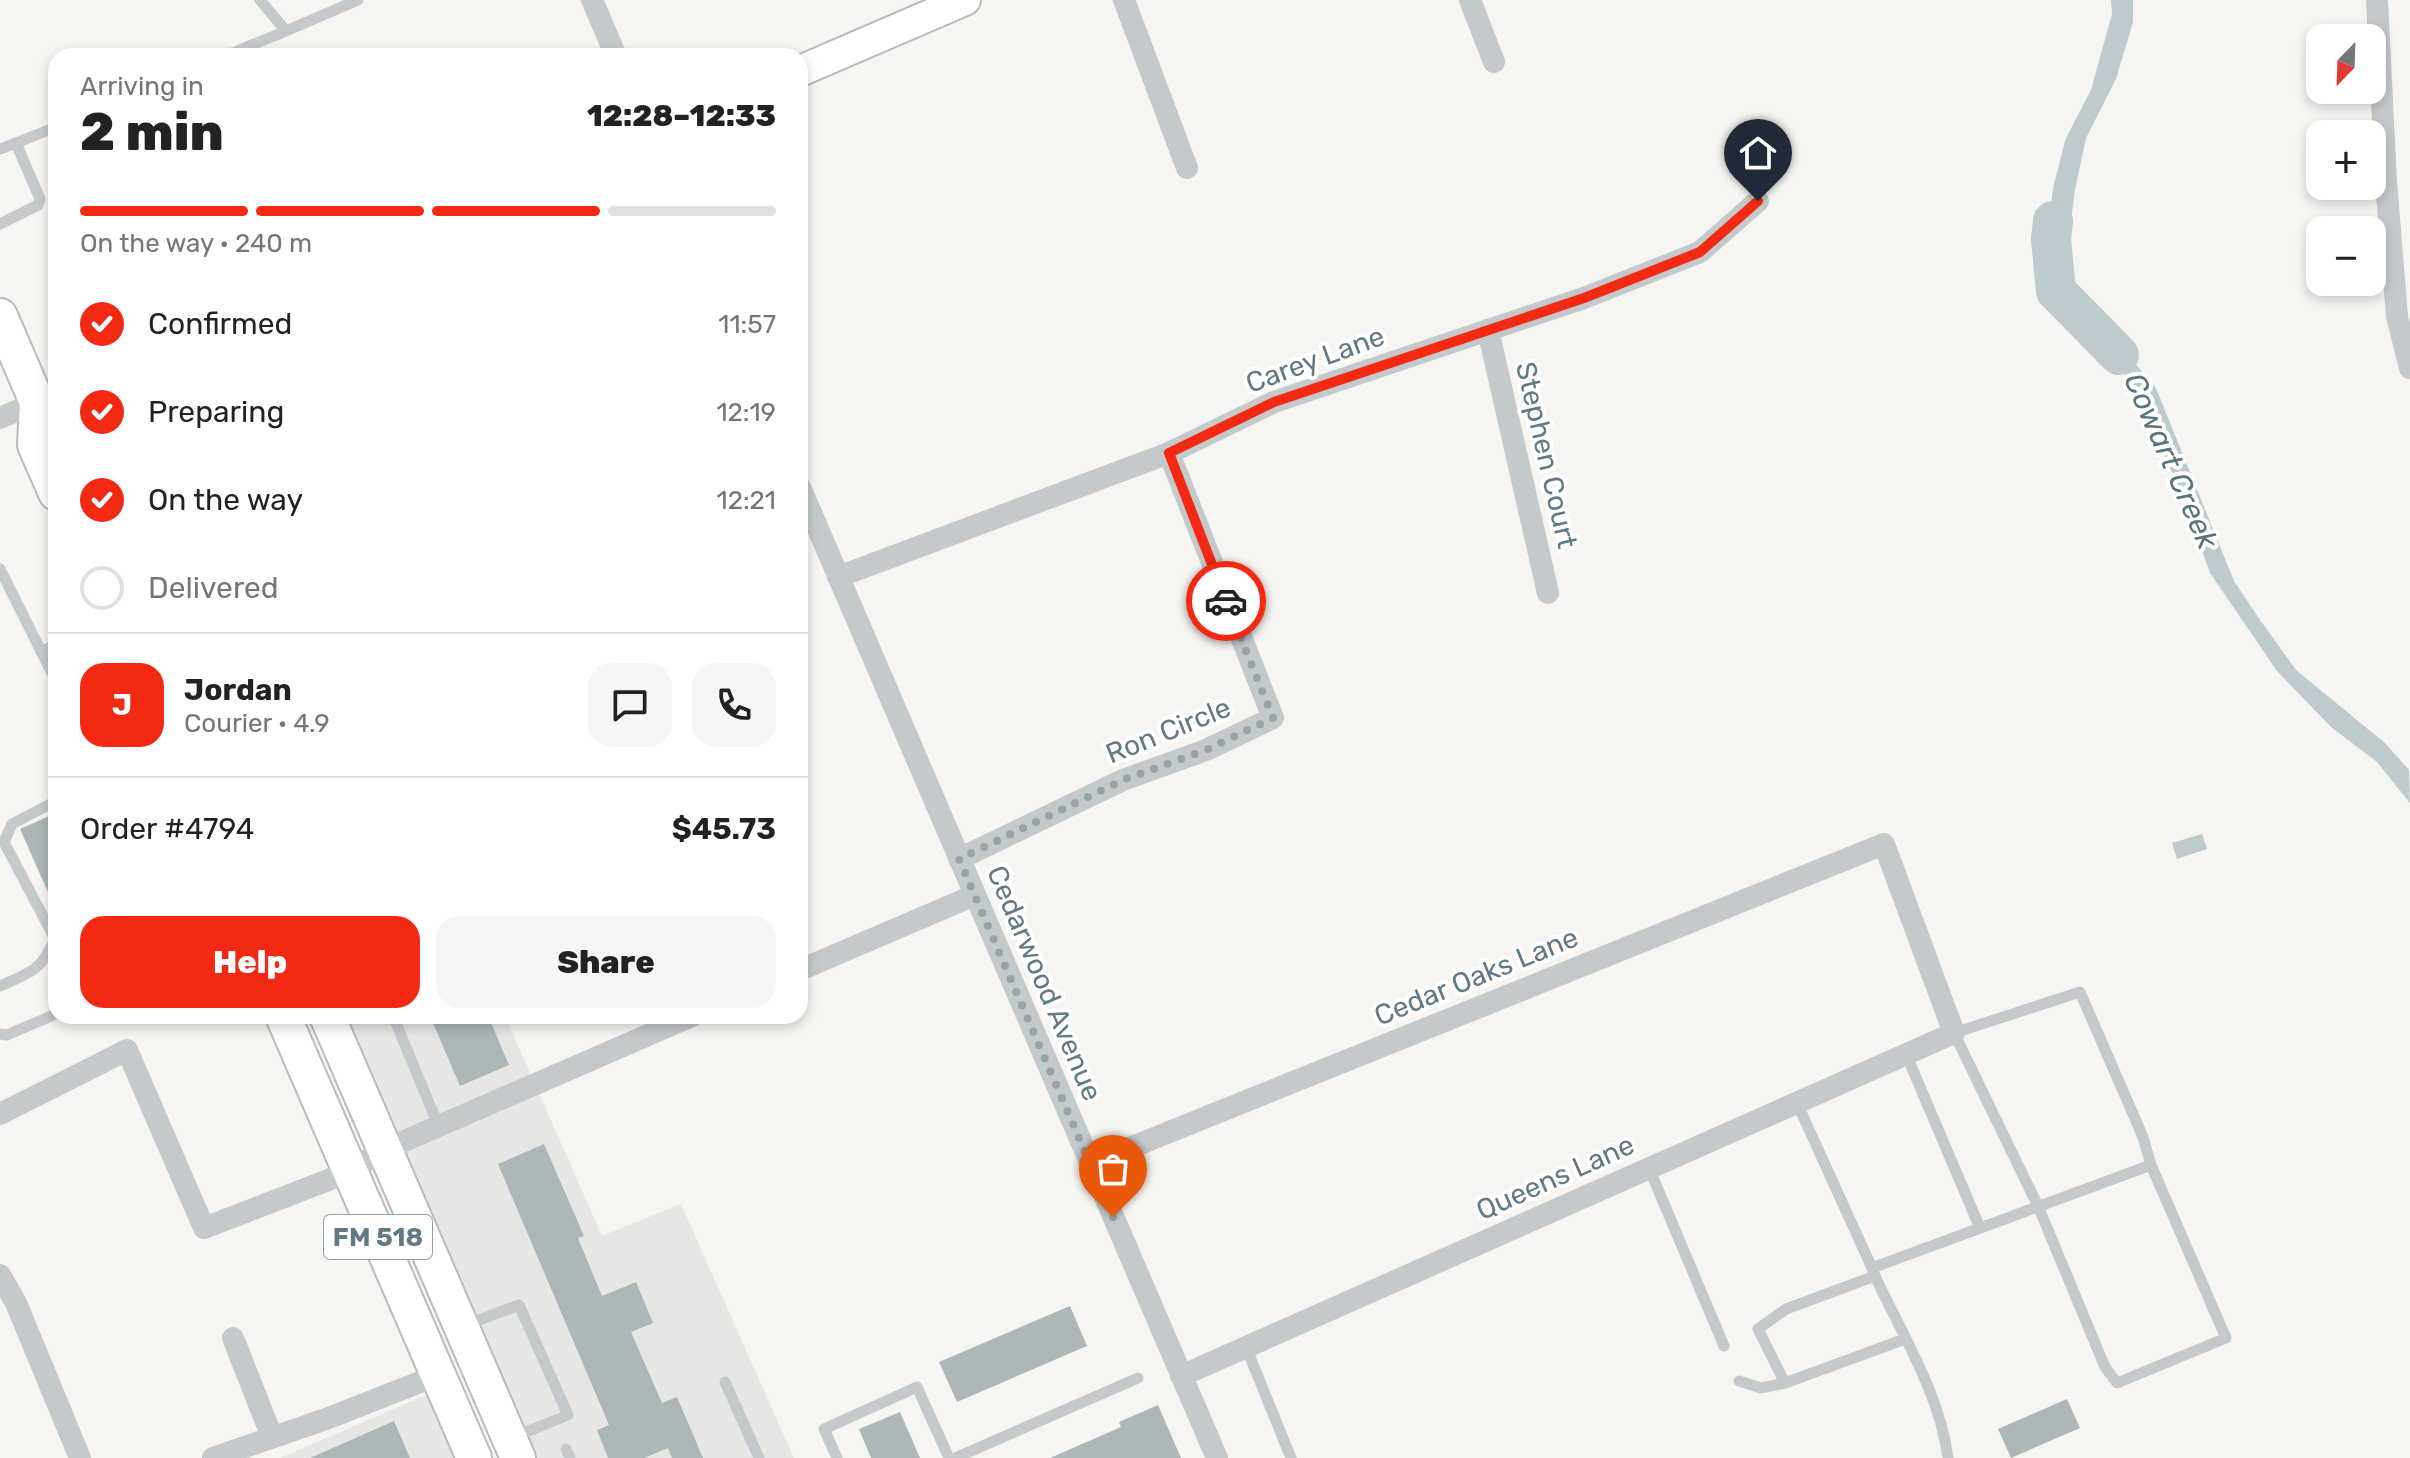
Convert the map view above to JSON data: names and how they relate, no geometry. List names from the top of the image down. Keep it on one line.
{"streets":{"main road":["FM 518"],"street":["Carey Lane","Stephen Court","Ron Circle","Cedar Oaks Lane","Cedarwood Avenue","Queens Lane"]},"crossings":[["Carey Lane","Stephen Court"],["Carey Lane","Ron Circle"],["Carey Lane","Cedarwood Avenue"],["Ron Circle","Cedarwood Avenue"],["Cedar Oaks Lane","Cedarwood Avenue"],["Cedar Oaks Lane","Queens Lane"],["Cedarwood Avenue","Queens Lane"]],"water":["Cowart Creek"],"north":"bottom left","page":{"map_buttons":["+","−"],"heading":["2 min","Arriving in","12:28–12:33"],"panel":["Jordan","Courier · 4.9","Order #4794","$45.73"],"bar":"On the way · 240 m","list":[["Confirmed","11:57"],["Preparing","12:19"],["On the way","12:21"],"Delivered"],"round":"J","buttons":["Help","Share"]}}
